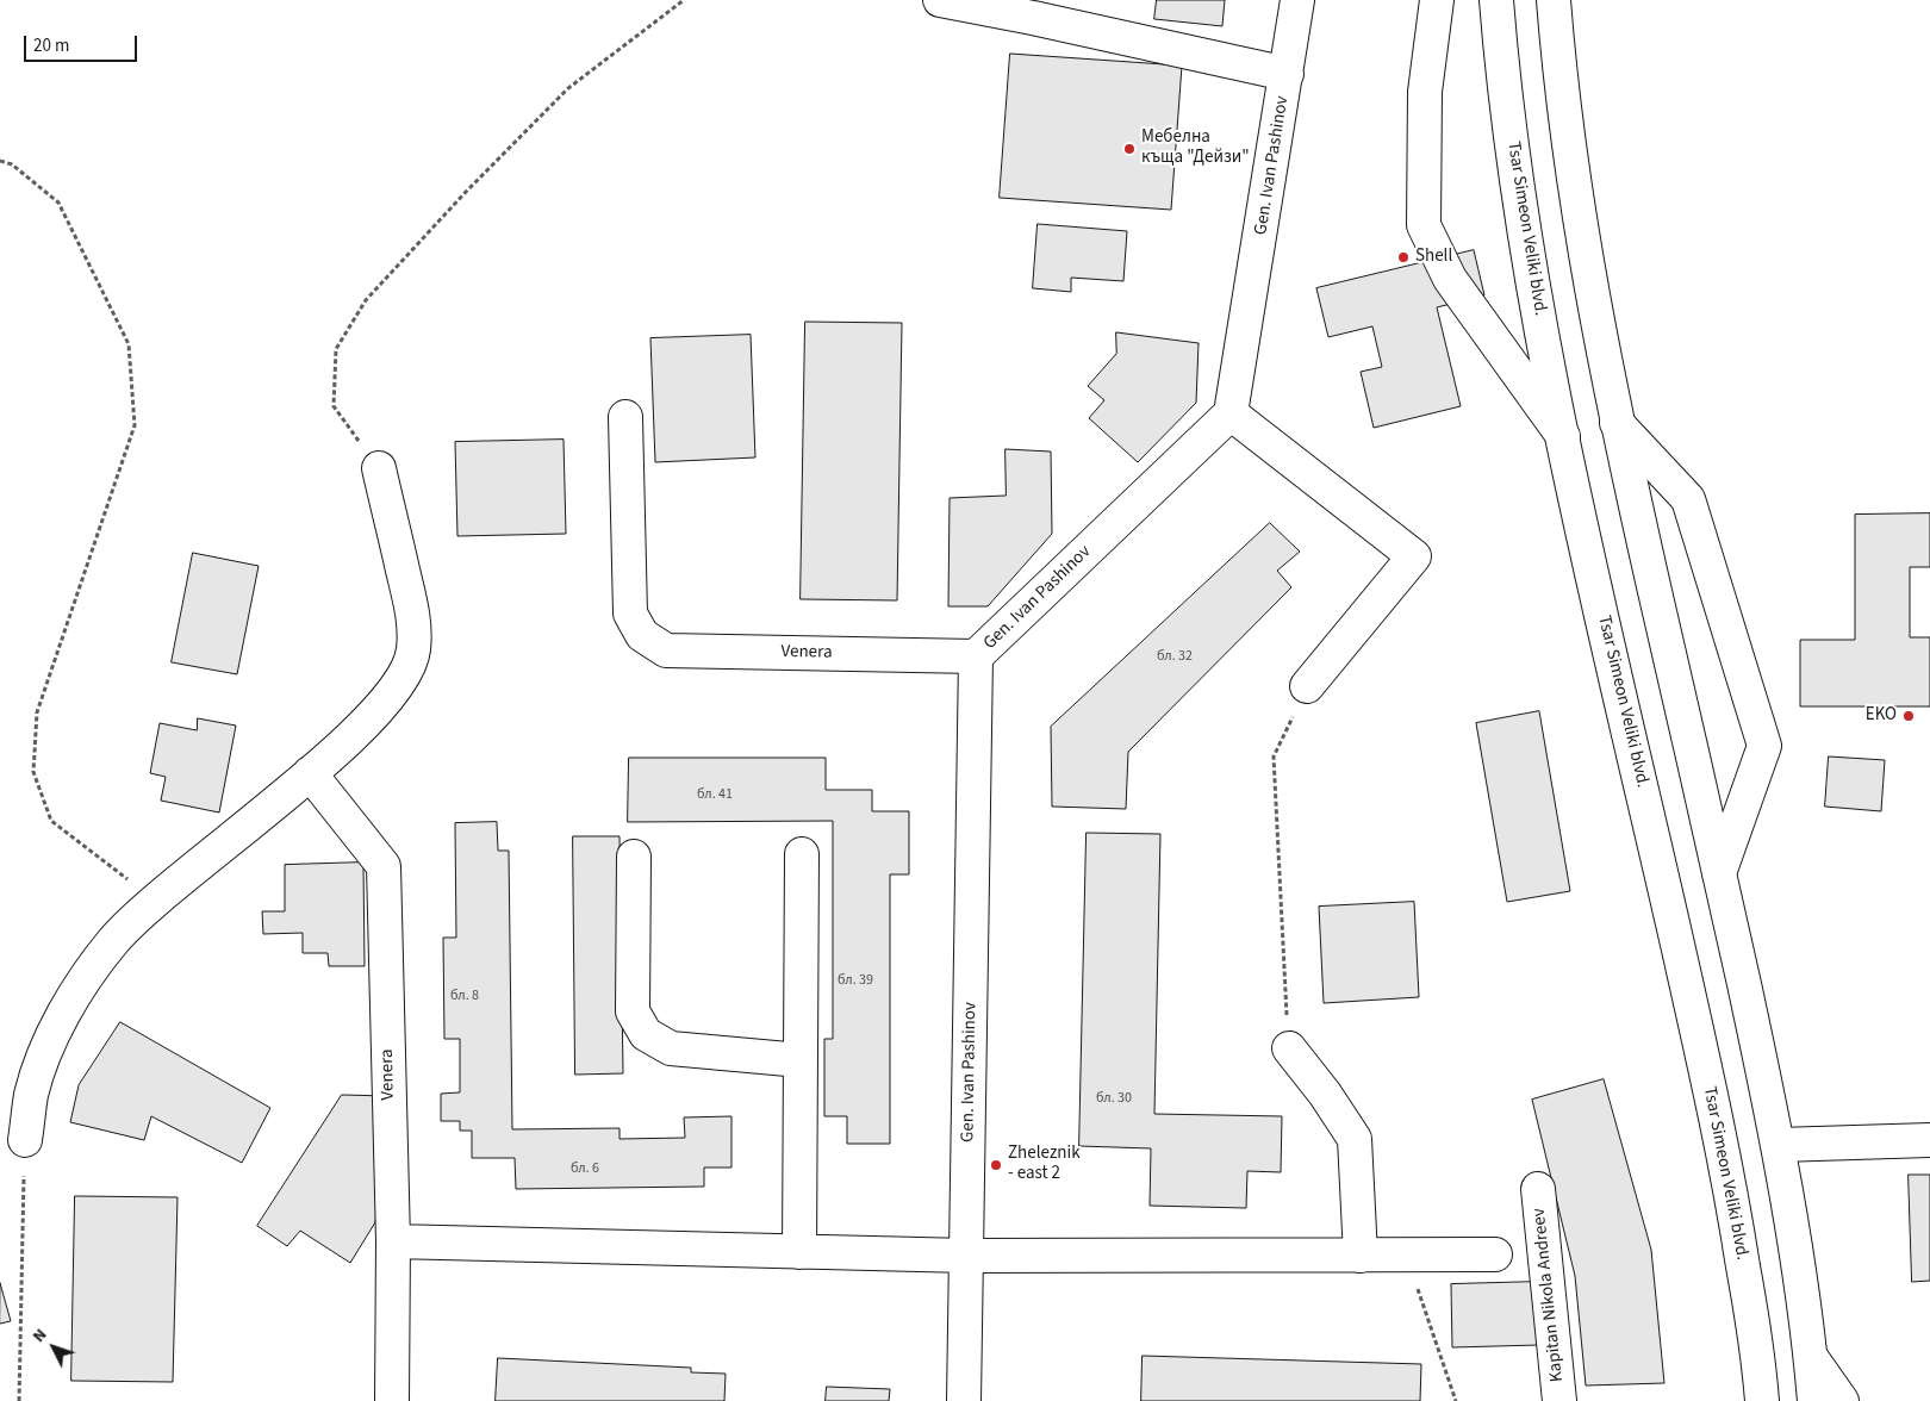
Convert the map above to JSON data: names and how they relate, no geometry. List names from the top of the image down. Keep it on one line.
{"streets":{"street":["Gen. Ivan Pashinov","Tsar Simeon Veliki blvd.","Venera","Kapitan Nikola Andreev"]},"crossings":[["Gen. Ivan Pashinov","Venera"]],"places":["Мебелна къща \"Дейзи\"","Shell","EKO","Zheleznik - east 2"],"house_numbers":["бл. 32","бл. 41","бл. 39","бл. 8","бл. 30","бл. 6"],"scale_bar":"20 m","north":"top left"}
